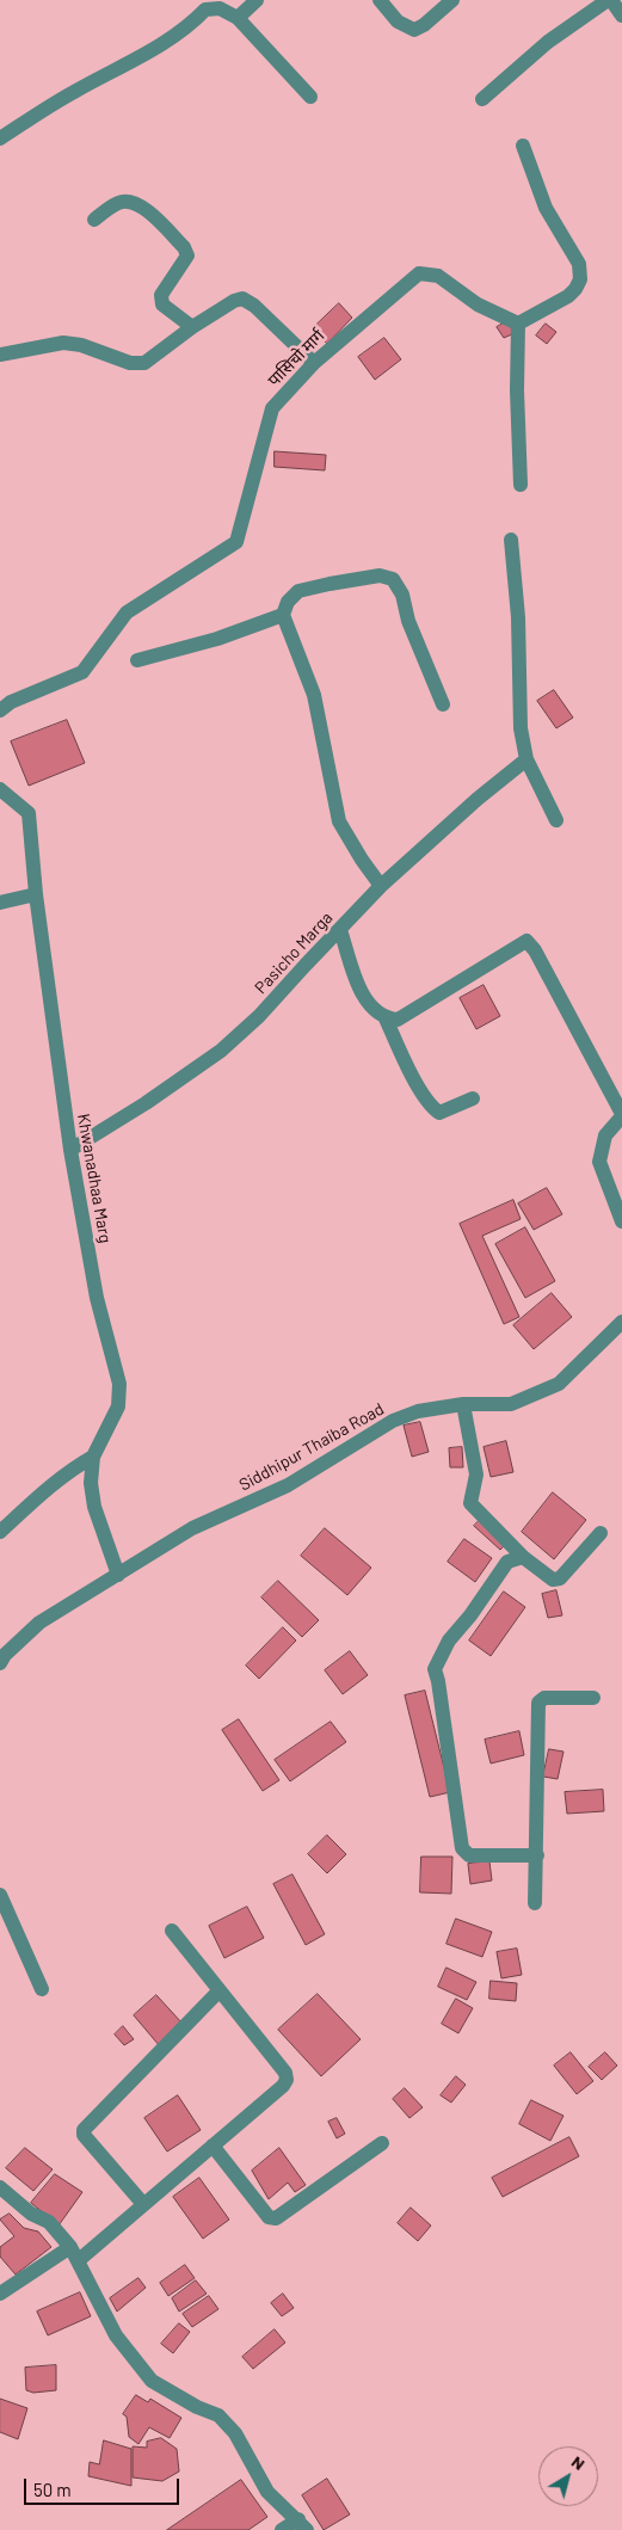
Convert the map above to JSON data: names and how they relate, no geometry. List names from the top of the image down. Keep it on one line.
{"streets":{"street":["पासिचो मार्ग","Pasicho Marga","Khwanadhaa Marg","Siddhipur Thaiba Road"]},"crossings":[["Pasicho Marga","Khwanadhaa Marg"],["Khwanadhaa Marg","Siddhipur Thaiba Road"]],"scale_bar":"50 m","north":"top right"}
